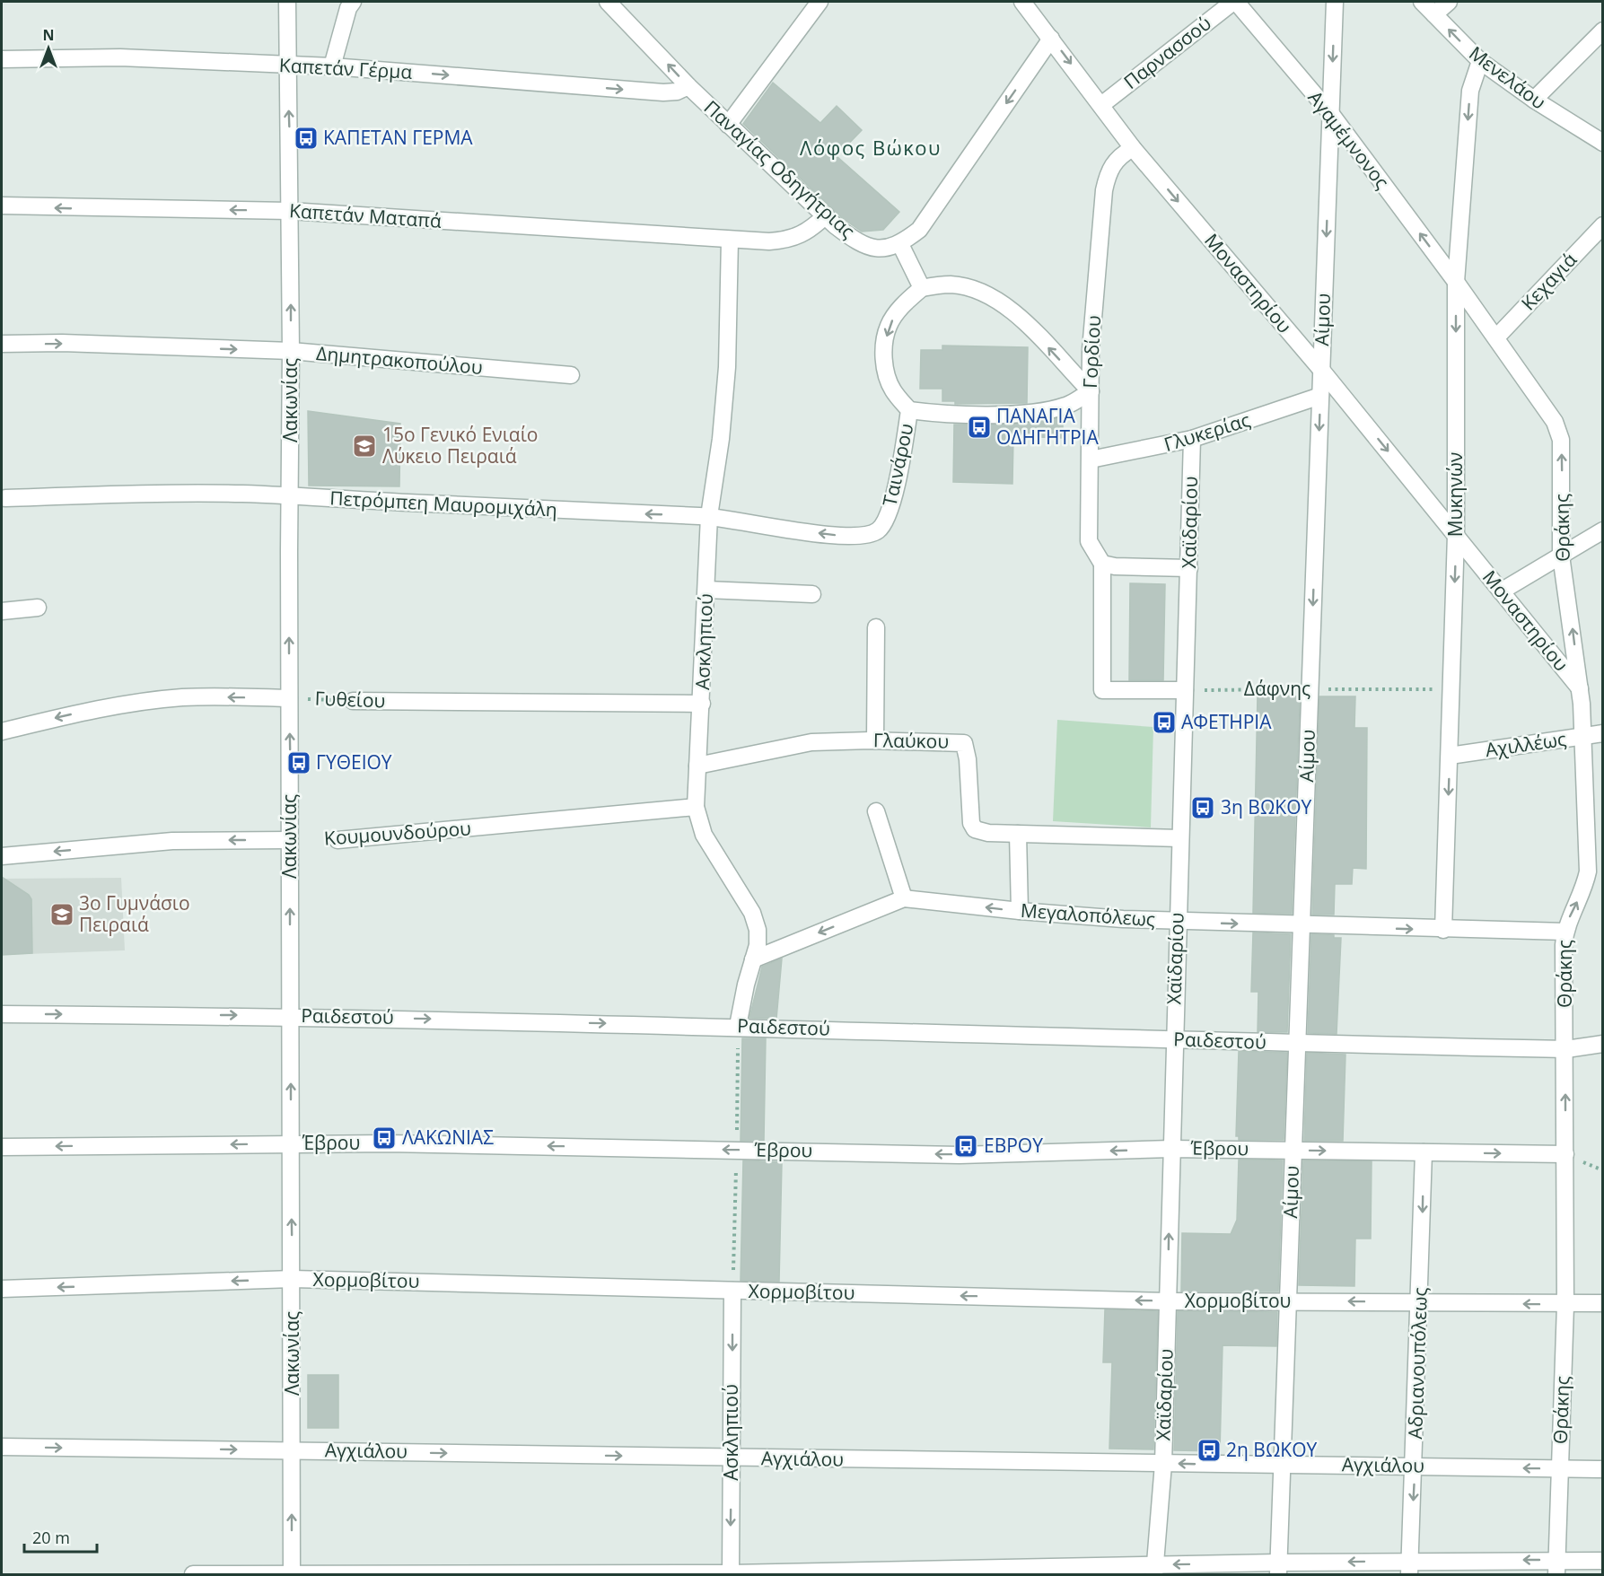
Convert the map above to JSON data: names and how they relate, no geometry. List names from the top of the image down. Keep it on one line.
{"streets":{"street":["Παρνασσού","Καπετάν Γέρμα","Μενελάου","Αγαμέμνονος","Παναγίας Οδηγήτριας","Καπετάν Ματαπά","Κεχαγιά","Μοναστηρίου","Αίμου","Γορδίου","Δημητρακοπούλου","Λακωνίας","Γλυκερίας","Ταινάρου","Μυκηνών","Πετρόμπεη Μαυρομιχάλη","Χαϊδαρίου","Θράκης","Ασκληπιού","Γυθείου","Γλαύκου","Αχιλλέως","Κουμουνδούρου","Μεγαλοπόλεως","Ραιδεστού","Έβρου","Χορμοβίτου","Αδριανουπόλεως","Αγχιάλου"],"path":["Δάφνης"]},"crossings":[["Παρνασσού","Αγαμέμνονος"],["Παρνασσού","Μοναστηρίου"],["Καπετάν Γέρμα","Παναγίας Οδηγήτριας"],["Καπετάν Γέρμα","Λακωνίας"],["Μενελάου","Μυκηνών"],["Αγαμέμνονος","Αίμου"],["Αγαμέμνονος","Μυκηνών"],["Αγαμέμνονος","Θράκης"],["Παναγίας Οδηγήτριας","Καπετάν Ματαπά"],["Καπετάν Ματαπά","Λακωνίας"],["Καπετάν Ματαπά","Ασκληπιού"],["Κεχαγιά","Θράκης"],["Μοναστηρίου","Αίμου"],["Μοναστηρίου","Γορδίου"],["Μοναστηρίου","Μυκηνών"],["Μοναστηρίου","Θράκης"],["Αίμου","Γλυκερίας"],["Αίμου","Δάφνης"],["Αίμου","Μεγαλοπόλεως"],["Αίμου","Ραιδεστού"],["Αίμου","Έβρου"],["Αίμου","Χορμοβίτου"],["Αίμου","Αγχιάλου"],["Γορδίου","Γλυκερίας"],["Δημητρακοπούλου","Λακωνίας"],["Λακωνίας","Πετρόμπεη Μαυρομιχάλη"],["Λακωνίας","Γυθείου"],["Λακωνίας","Ραιδεστού"],["Λακωνίας","Έβρου"],["Λακωνίας","Χορμοβίτου"],["Λακωνίας","Αγχιάλου"],["Γλυκερίας","Χαϊδαρίου"],["Ταινάρου","Πετρόμπεη Μαυρομιχάλη"],["Μυκηνών","Θράκης"],["Μυκηνών","Δάφνης"],["Μυκηνών","Αχιλλέως"],["Μυκηνών","Μεγαλοπόλεως"],["Πετρόμπεη Μαυρομιχάλη","Ασκληπιού"],["Χαϊδαρίου","Δάφνης"],["Χαϊδαρίου","Γλαύκου"],["Χαϊδαρίου","Μεγαλοπόλεως"],["Χαϊδαρίου","Ραιδεστού"],["Χαϊδαρίου","Έβρου"],["Χαϊδαρίου","Χορμοβίτου"],["Χαϊδαρίου","Αγχιάλου"],["Θράκης","Αχιλλέως"],["Θράκης","Μεγαλοπόλεως"],["Θράκης","Ραιδεστού"],["Θράκης","Έβρου"],["Θράκης","Χορμοβίτου"],["Θράκης","Αγχιάλου"],["Ασκληπιού","Γυθείου"],["Ασκληπιού","Γλαύκου"],["Ασκληπιού","Κουμουνδούρου"],["Ασκληπιού","Μεγαλοπόλεως"],["Ασκληπιού","Ραιδεστού"],["Ασκληπιού","Χορμοβίτου"],["Ασκληπιού","Αγχιάλου"],["Έβρου","Αδριανουπόλεως"],["Χορμοβίτου","Αδριανουπόλεως"],["Αδριανουπόλεως","Αγχιάλου"]],"one_way":["Καπετάν Γέρμα","Αγαμέμνονος","Μοναστηρίου","Αίμου","Δημητρακοπούλου","Λακωνίας","Ταινάρου","Μυκηνών","Πετρόμπεη Μαυρομιχάλη","Θράκης","Γυθείου","Ραιδεστού","Χορμοβίτου","Αδριανουπόλεως"],"districts":["Λόφος Βώκου"],"places":{"bus stop":["ΚΑΠΕΤΑΝ ΓΕΡΜΑ","ΠΑΝΑΓΙΑ ΟΔΗΓΗΤΡΙΑ","ΑΦΕΤΗΡΙΑ","ΓΥΘΕΙΟΥ","3η ΒΩΚΟΥ","ΛΑΚΩΝΙΑΣ","ΕΒΡΟΥ","2η ΒΩΚΟΥ"],"school or university":["15ο Γενικό Ενιαίο Λύκειο Πειραιά","3ο Γυμνάσιο Πειραιά"]},"scale_bar":"20 m","north":"top"}
